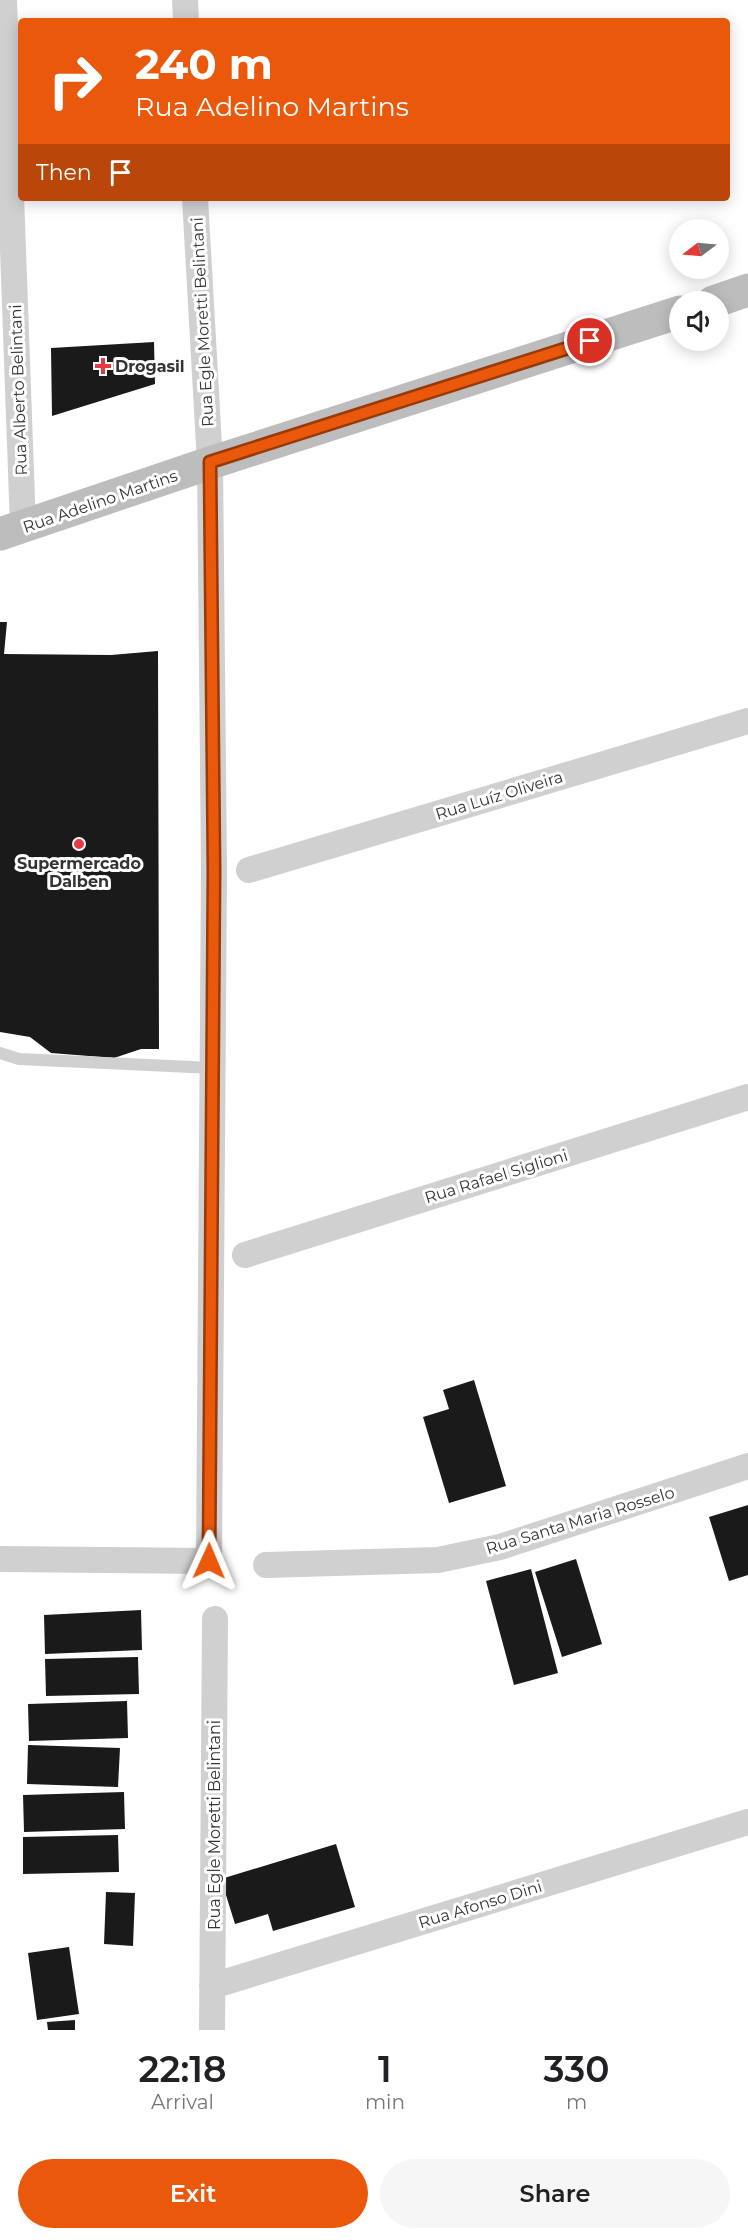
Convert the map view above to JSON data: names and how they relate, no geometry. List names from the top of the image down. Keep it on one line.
{"streets":{"main road":["Rua Adelino Martins"],"street":["Rua Egle Moretti Belintani","Rua Alberto Belintani","Rua Luíz Oliveira","Rua Rafael Siglioni","Rua Santa Maria Rosselo","Rua Afonso Dini"]},"crossings":[["Rua Egle Moretti Belintani","Rua Adelino Martins"],["Rua Egle Moretti Belintani","Rua Afonso Dini"],["Rua Alberto Belintani","Rua Adelino Martins"]],"places":{"health":["Drogasil"],"other":["Supermercado Dalben"]},"north":"left","page":{"turn":["240 m","Rua Adelino Martins"],"then":"Then","eta":["22:18","Arrival","1","min","330","m"],"buttons":["Exit","Share"]}}
